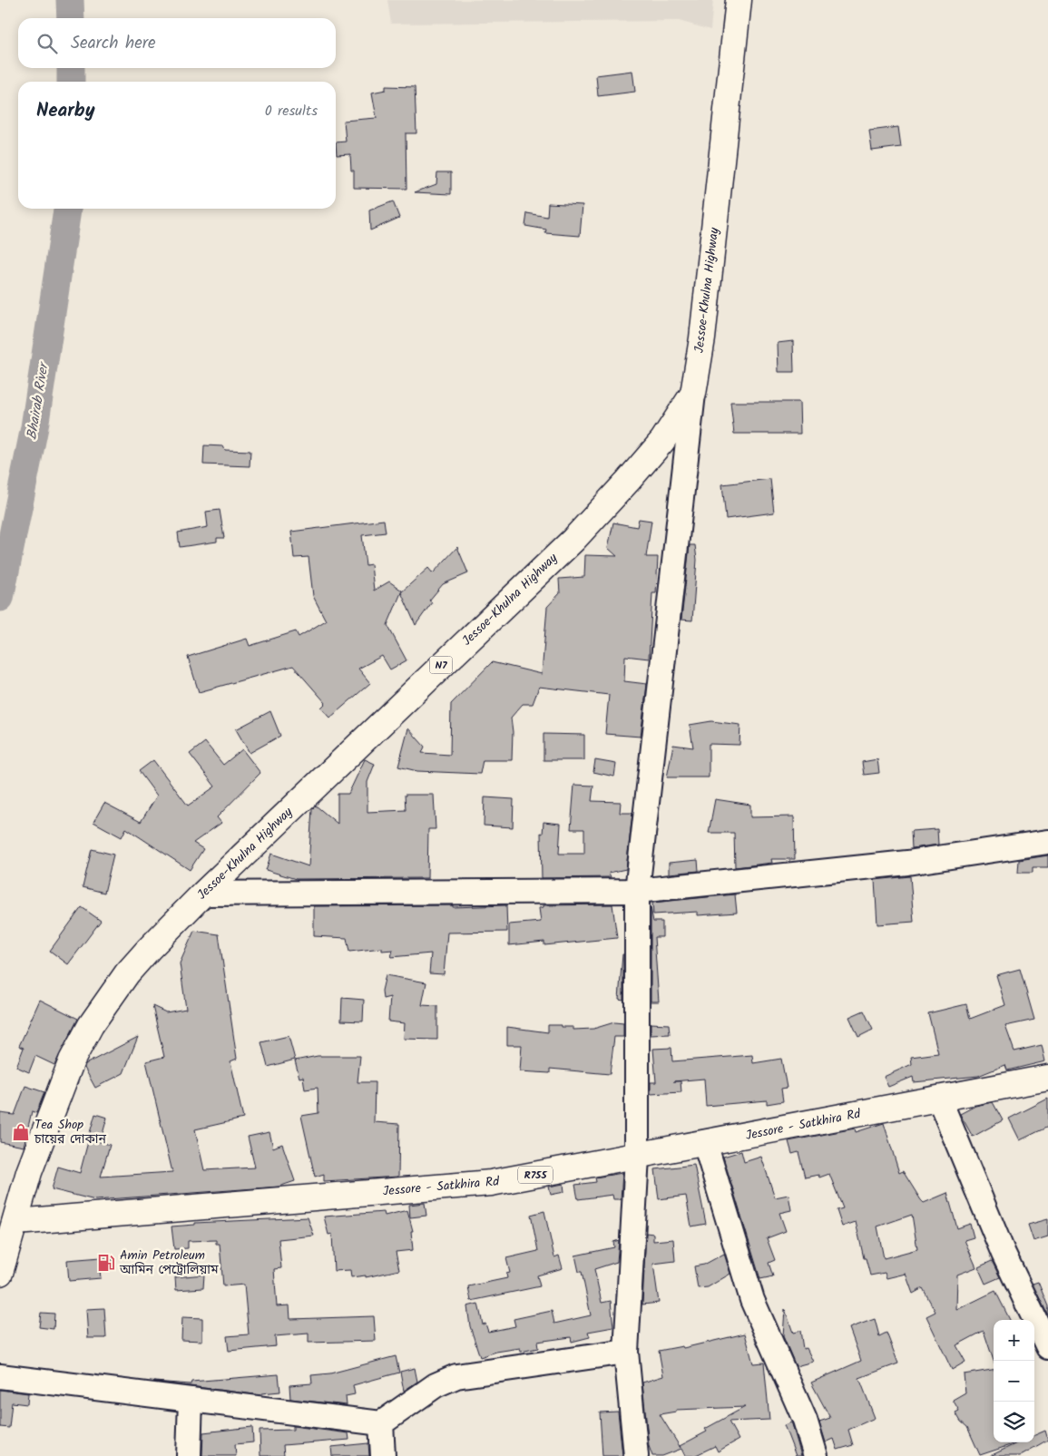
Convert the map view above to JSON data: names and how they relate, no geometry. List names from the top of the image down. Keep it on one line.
{"streets":{"main road":["Jessoe-Khulna Highway","N7","Jessore - Satkhira Rd","R755"]},"crossings":[["Jessoe-Khulna Highway","Jessore - Satkhira Rd"]],"water":["Bhairab River"],"places":{"shop":["Tea Shop চায়ের দোকান"],"fuel station":["Amin Petroleum আমিন পেট্রোলিয়াম"]},"page":{"search":"Search here","heading":["Nearby","0 results"],"map_buttons":["+","−"]}}
